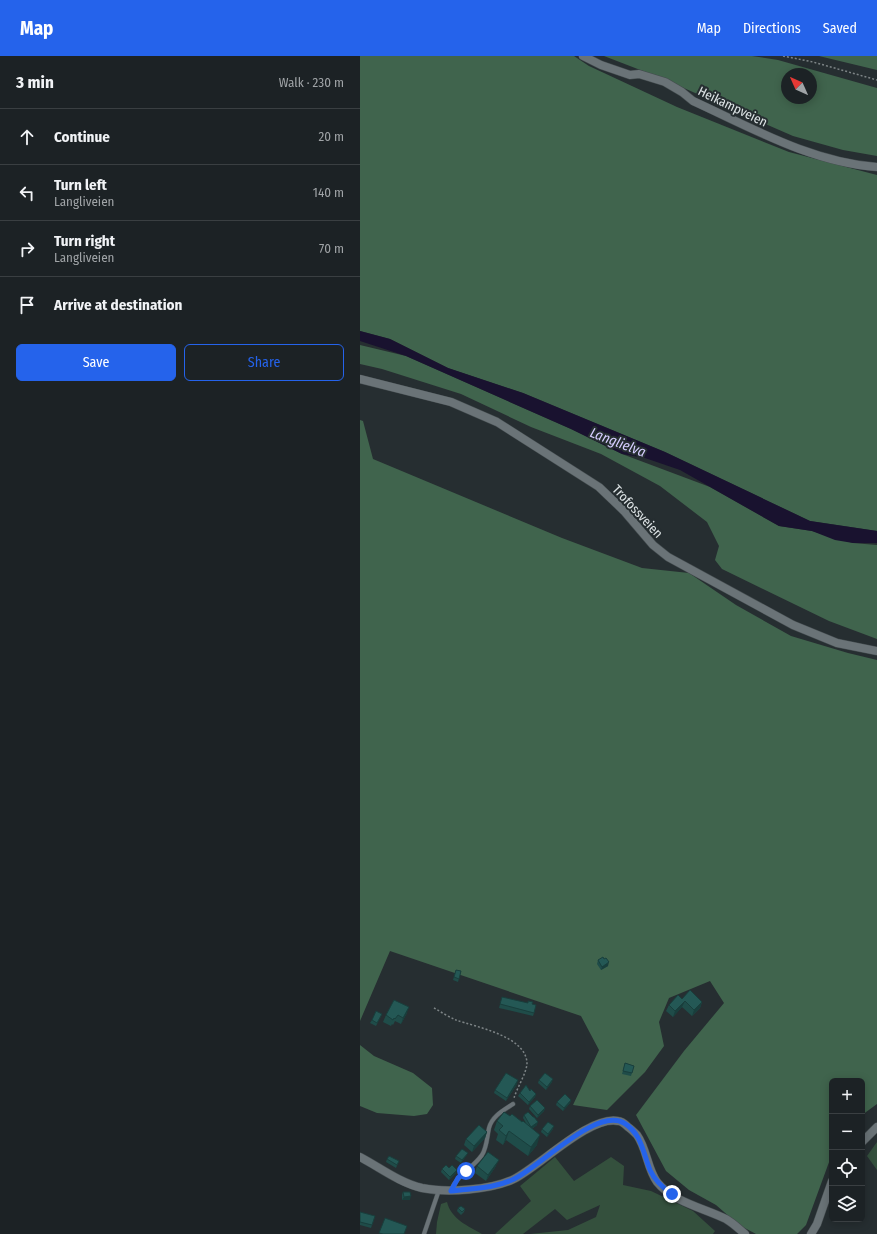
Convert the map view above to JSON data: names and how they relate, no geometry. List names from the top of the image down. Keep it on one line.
{"streets":{"street":["Heikampveien","Trofossveien"]},"water":["Langlielva"],"north":"top left","page":{"header":"Map","nav":["Map","Directions","Saved"],"heading":["3 min","Walk · 230 m"],"list":[["Continue","20 m"],["Turn left","Langliveien","140 m"],["Turn right","Langliveien","70 m"],"Arrive at destination"],"buttons":["Save","Share"],"map_buttons":["+","−"]}}
